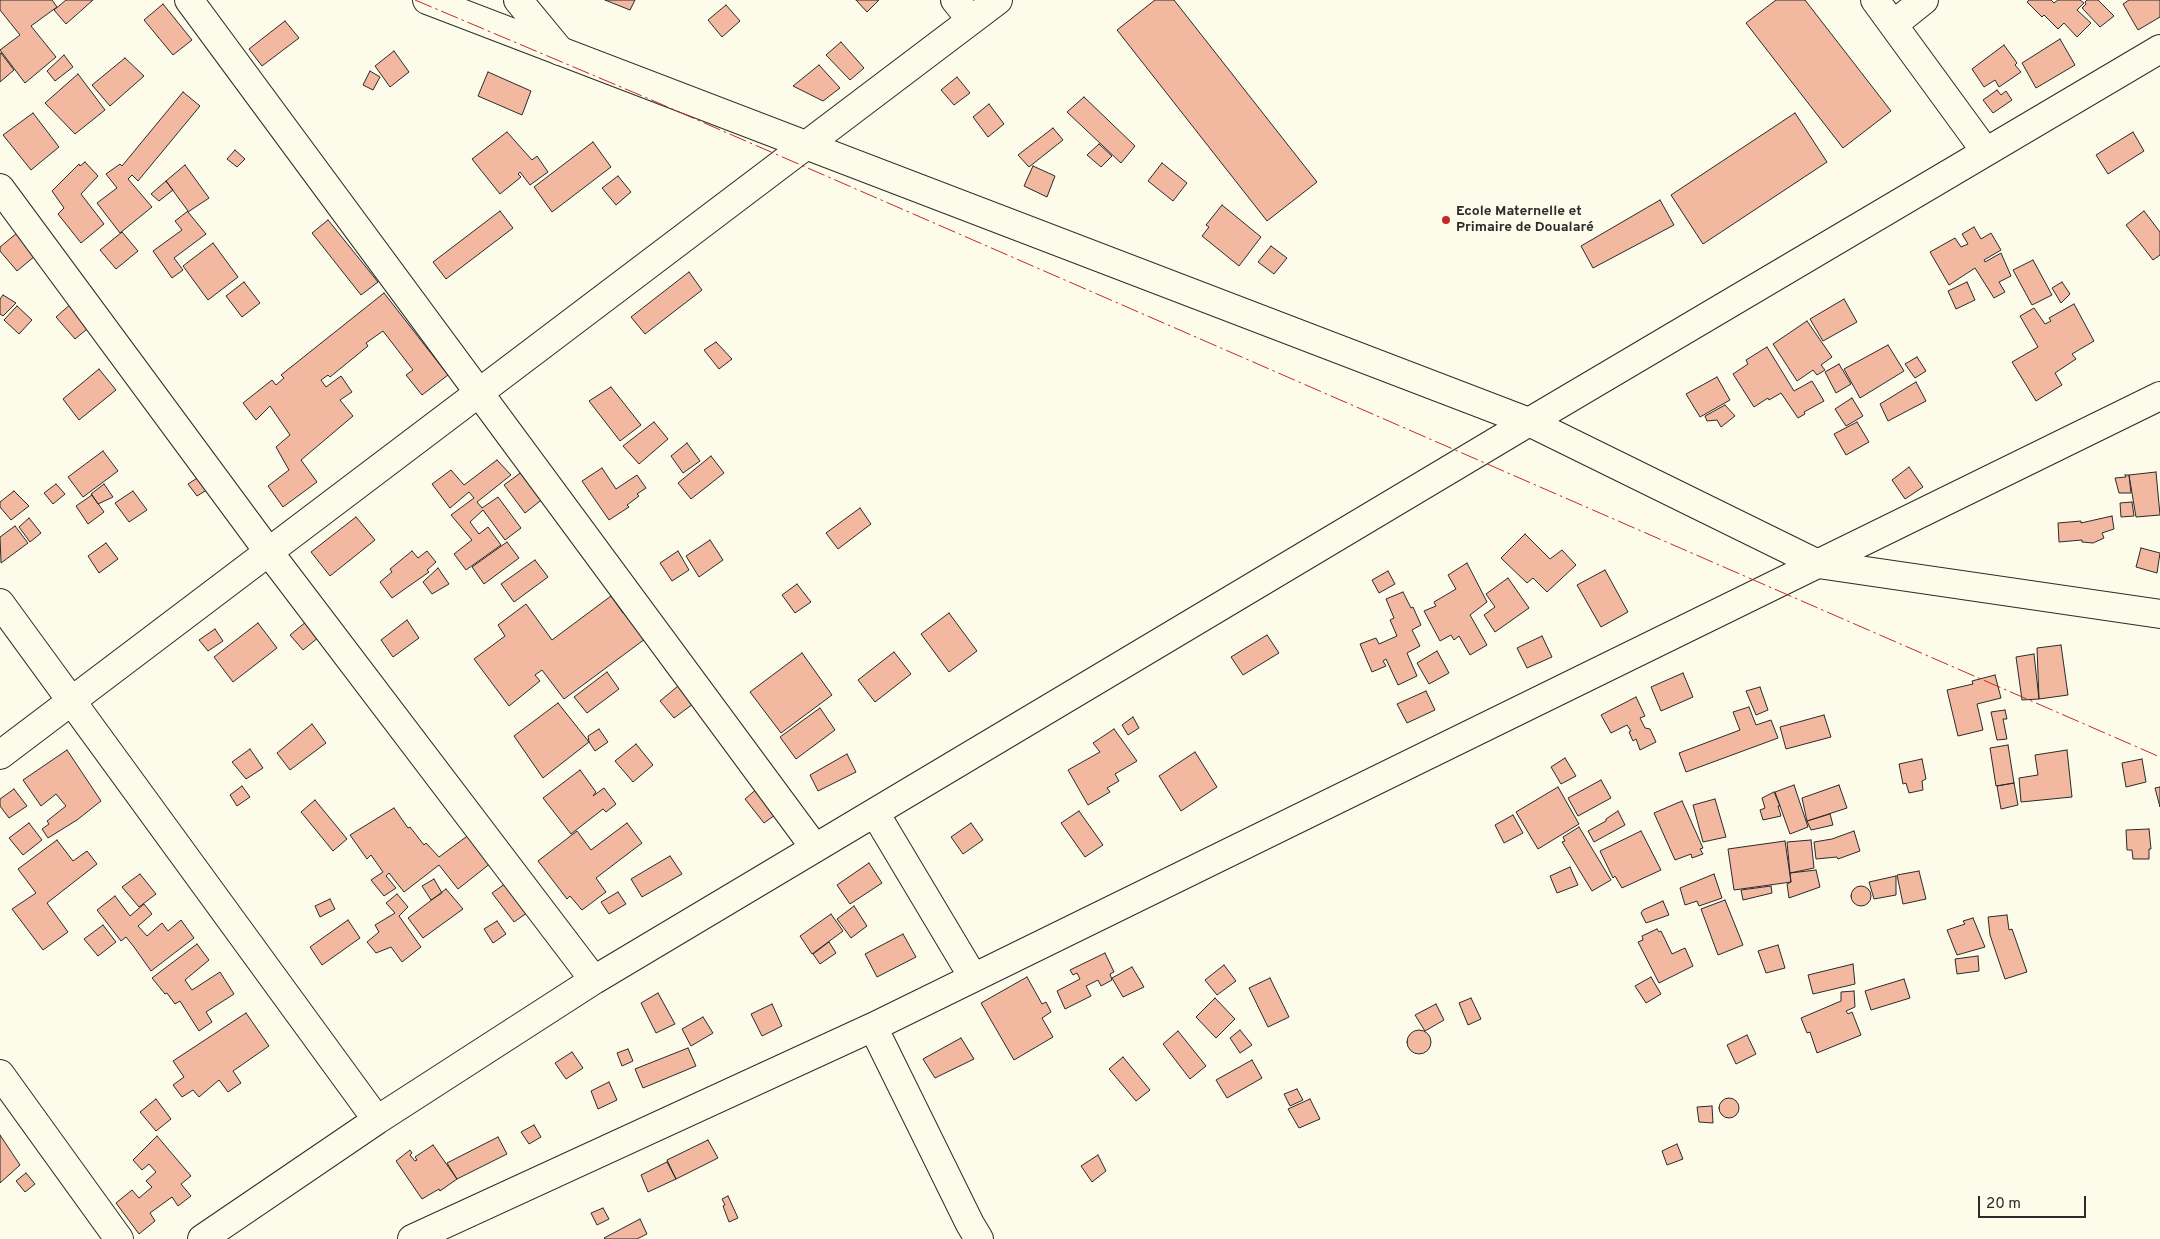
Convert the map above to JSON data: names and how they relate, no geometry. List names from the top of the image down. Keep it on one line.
{"places":["Ecole Maternelle et Primaire de Doualaré"],"scale_bar":"20 m"}
